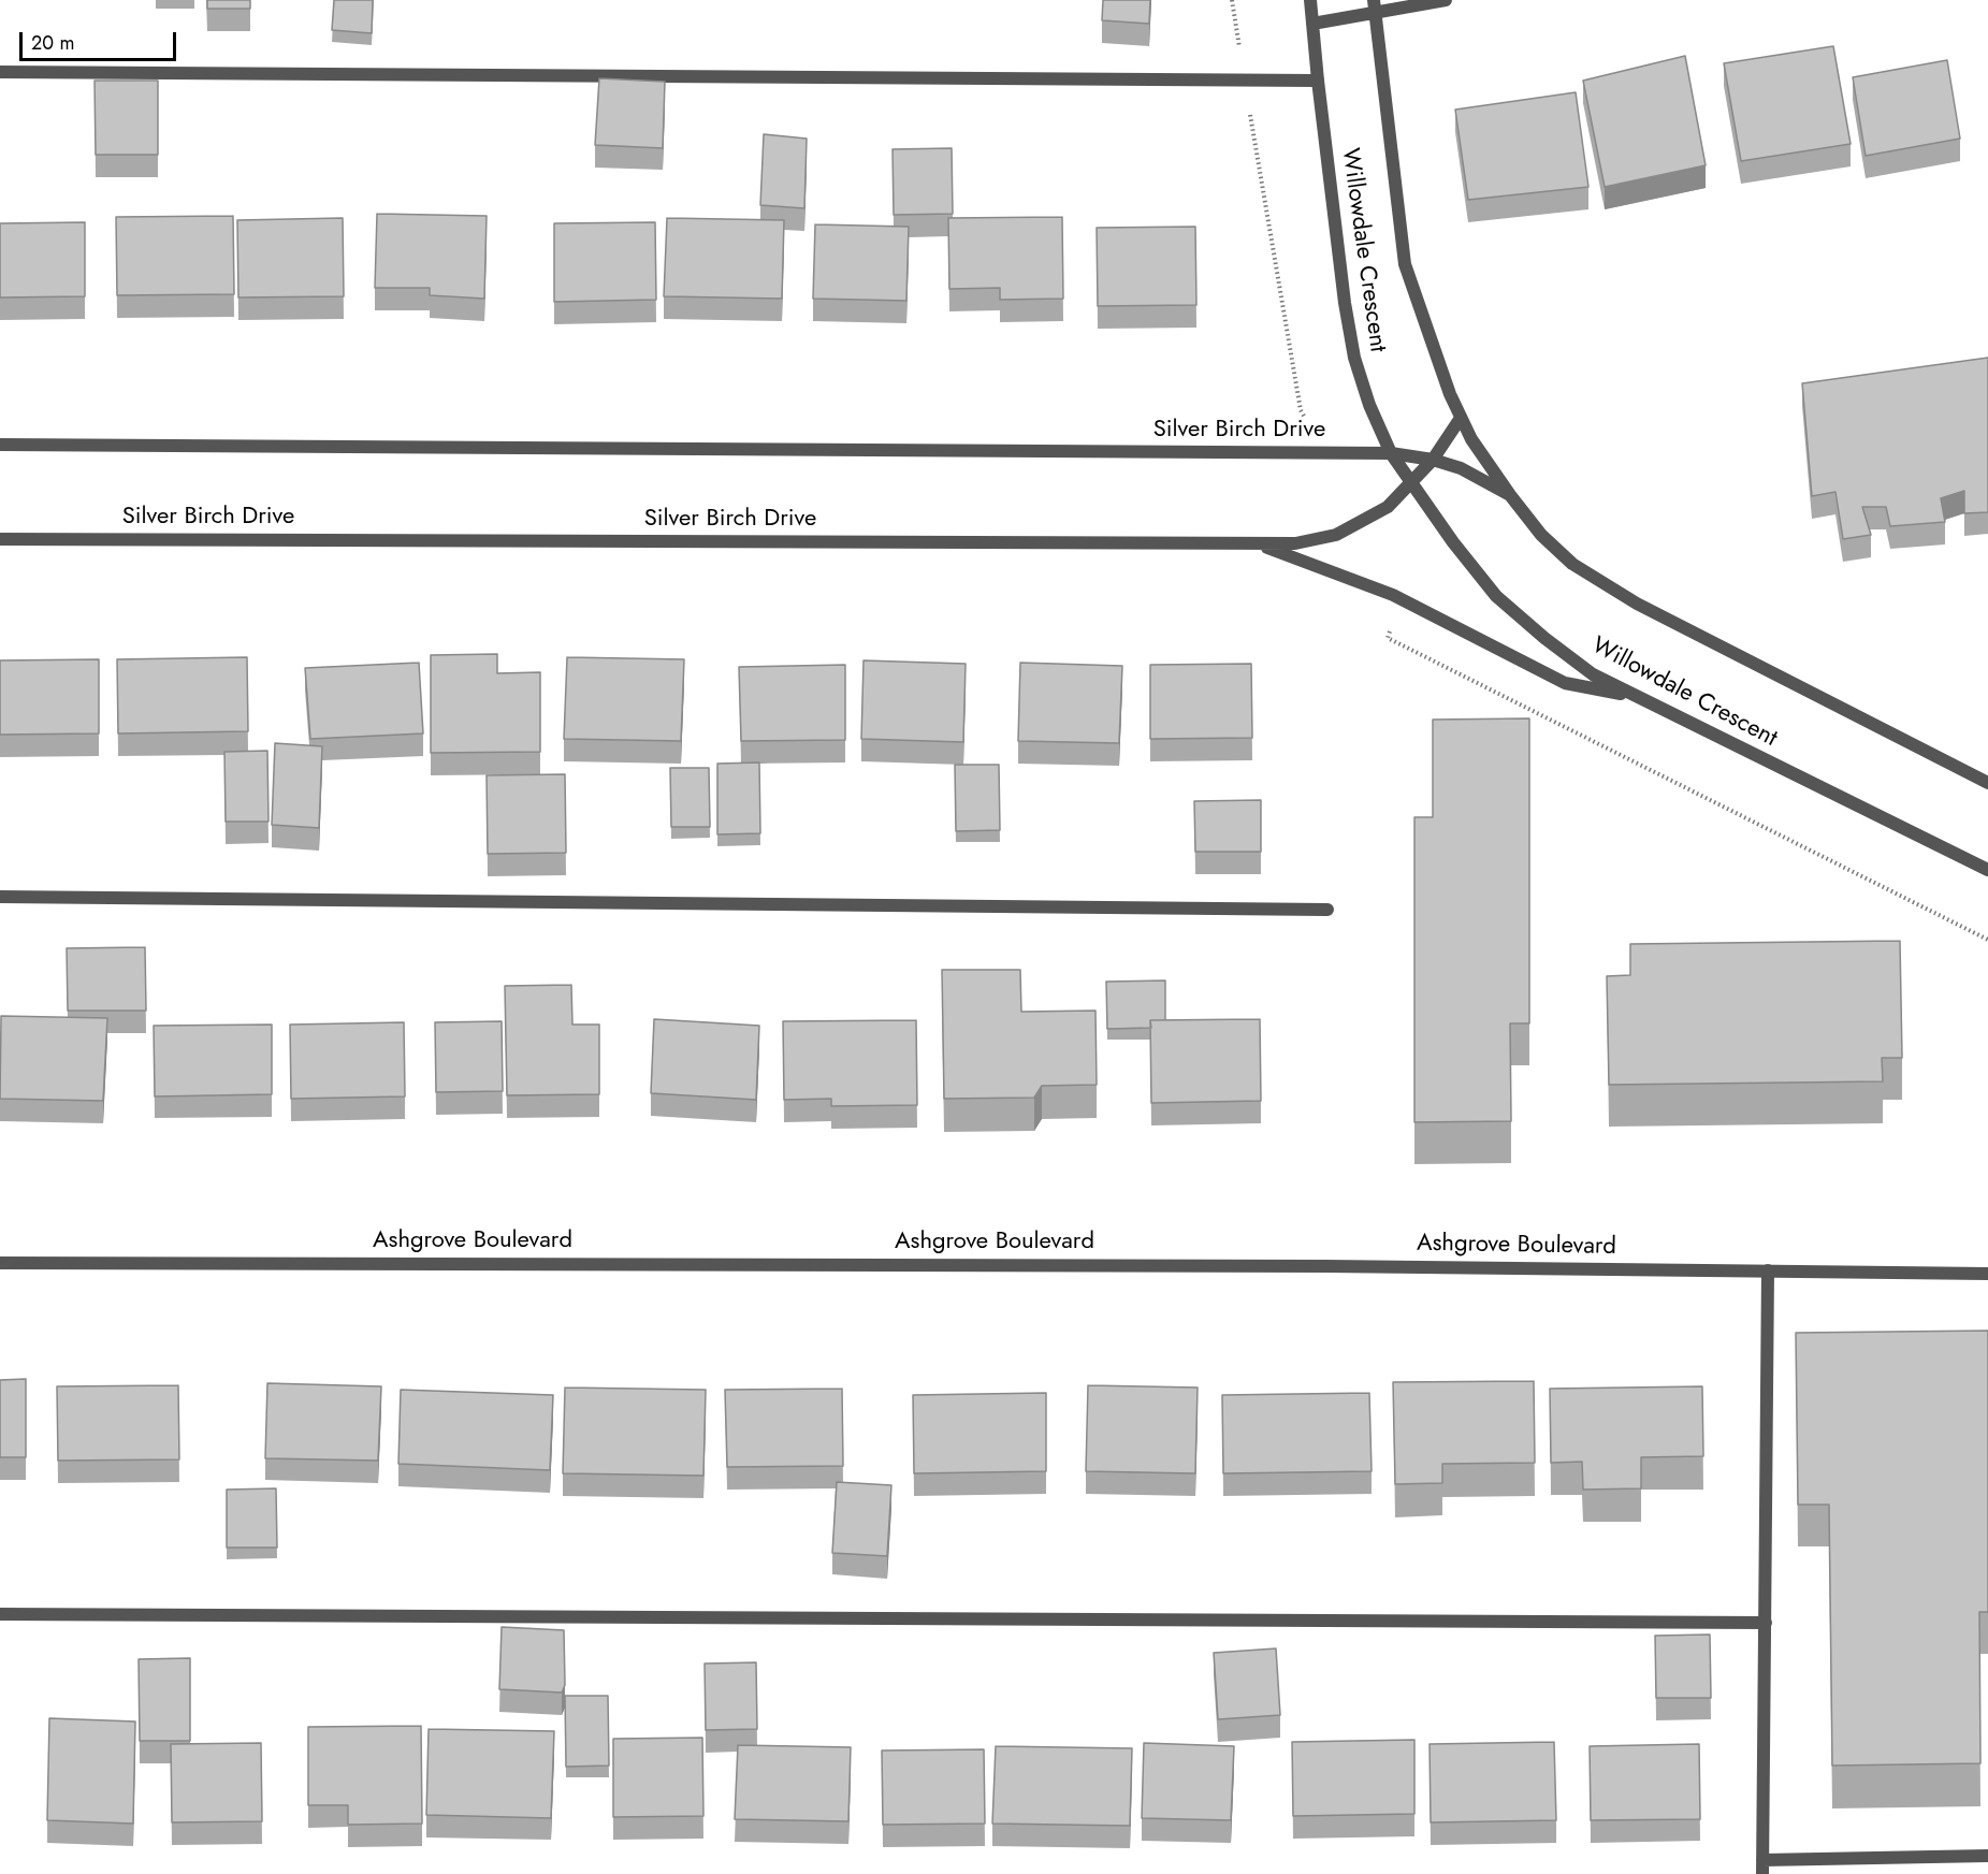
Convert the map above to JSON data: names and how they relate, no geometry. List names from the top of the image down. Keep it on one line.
{"streets":{"street":["Willowdale Crescent","Silver Birch Drive","Ashgrove Boulevard"]},"crossings":[["Willowdale Crescent","Silver Birch Drive"]],"scale_bar":"20 m"}
